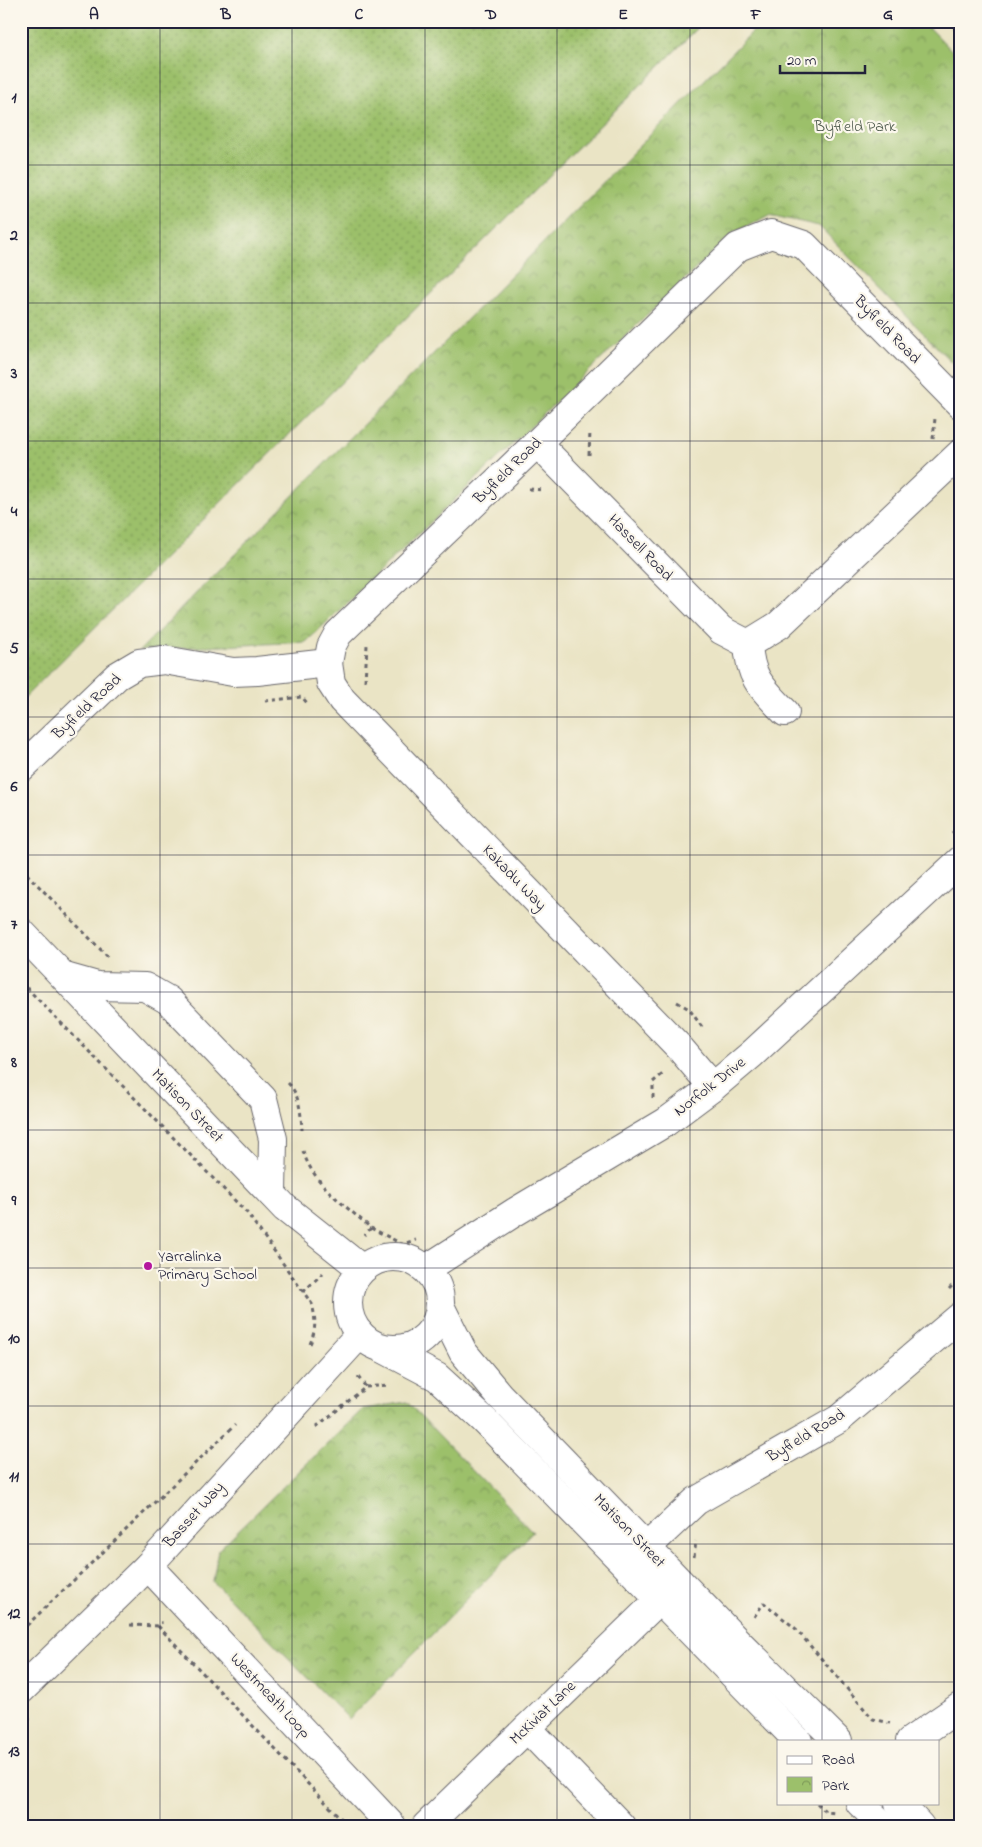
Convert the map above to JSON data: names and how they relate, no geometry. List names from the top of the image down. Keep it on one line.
{"streets":{"street":["Byfield Road","Hassell Road","Kakadu Way","Norfolk Drive","Matison Street","Basset Way","Westmeath Loop","McKiviat Lane"]},"crossings":[["Byfield Road","Hassell Road"],["Byfield Road","Kakadu Way"],["Byfield Road","Matison Street"],["Kakadu Way","Norfolk Drive"],["Norfolk Drive","Matison Street"],["Norfolk Drive","Basset Way"],["Matison Street","Basset Way"],["Matison Street","McKiviat Lane"],["Basset Way","Westmeath Loop"]],"parks":["Byfield Park"],"places":["Yarralinka Primary School"],"legend":["Road","Park"],"scale_bar":"20 m","grid":{"columns":["A","B","C","D","E","F","G"],"rows":["1","2","3","4","5","6","7","8","9","10","11","12","13"]}}
